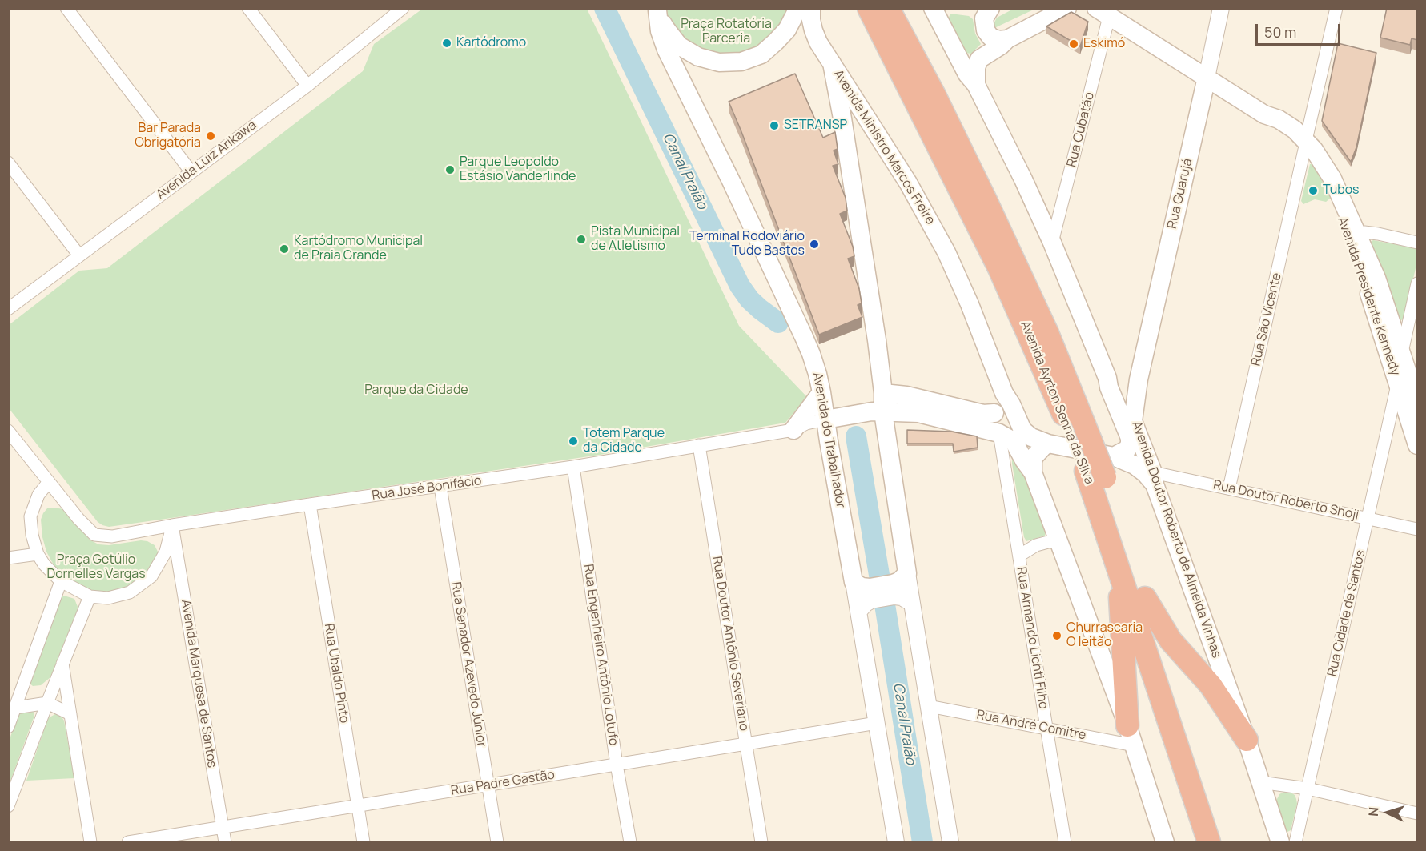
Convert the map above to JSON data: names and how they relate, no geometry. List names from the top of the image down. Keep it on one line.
{"streets":{"highway":["Avenida Ayrton Senna da Silva"],"main road":["Avenida Ministro Marcos Freire","Rua Guarujá","Avenida Presidente Kennedy","Avenida do Trabalhador","Avenida Doutor Roberto de Almeida Vinhas"],"street":["Rua Cubatão","Avenida Luiz Arikawa","Rua São Vicente","Rua José Bonifácio","Rua Doutor Roberto Shoji","Rua Cidade de Santos","Rua Armando Lichti Filho","Rua Doutor Antônio Severiano","Rua Engenheiro Antônio Lotufo","Rua Senador Azevedo Júnior","Rua Ubaldo Pinto","Avenida Marquesa de Santos","Rua André Comitre","Rua Padre Gastão"]},"crossings":[["Rua Cubatão","Avenida Presidente Kennedy"],["Avenida Ministro Marcos Freire","Avenida Ayrton Senna da Silva"],["Avenida Ministro Marcos Freire","Rua Doutor Roberto Shoji"],["Avenida Ministro Marcos Freire","Avenida Doutor Roberto de Almeida Vinhas"],["Rua Guarujá","Avenida Presidente Kennedy"],["Rua Guarujá","Avenida Doutor Roberto de Almeida Vinhas"],["Avenida Presidente Kennedy","Rua São Vicente"],["Avenida Presidente Kennedy","Rua Cidade de Santos"],["Rua São Vicente","Rua Doutor Roberto Shoji"],["Avenida do Trabalhador","Rua José Bonifácio"],["Avenida do Trabalhador","Rua Padre Gastão"],["Rua José Bonifácio","Rua Doutor Antônio Severiano"],["Rua José Bonifácio","Rua Engenheiro Antônio Lotufo"],["Rua José Bonifácio","Rua Senador Azevedo Júnior"],["Rua José Bonifácio","Rua Ubaldo Pinto"],["Rua José Bonifácio","Avenida Marquesa de Santos"],["Rua Doutor Roberto Shoji","Avenida Doutor Roberto de Almeida Vinhas"],["Rua Doutor Roberto Shoji","Rua Cidade de Santos"],["Rua Armando Lichti Filho","Rua André Comitre"],["Rua Doutor Antônio Severiano","Rua Padre Gastão"],["Rua Engenheiro Antônio Lotufo","Rua Padre Gastão"],["Rua Senador Azevedo Júnior","Rua Padre Gastão"],["Rua Ubaldo Pinto","Rua Padre Gastão"],["Avenida Marquesa de Santos","Rua Padre Gastão"]],"water":["Canal Praião"],"parks":["Praça Rotatória Parceria","Parque da Cidade","Praça Getúlio Dornelles Vargas"],"places":["Kartódromo","Eskimó","SETRANSP","Bar Parada Obrigatória","Parque Leopoldo Estásio Vanderlinde","Tubos","Pista Municipal de Atletismo","Terminal Rodoviário Tude Bastos","Kartódromo Municipal de Praia Grande","Totem Parque da Cidade","Churrascaria O leitão"],"scale_bar":"50 m","north":"left"}
